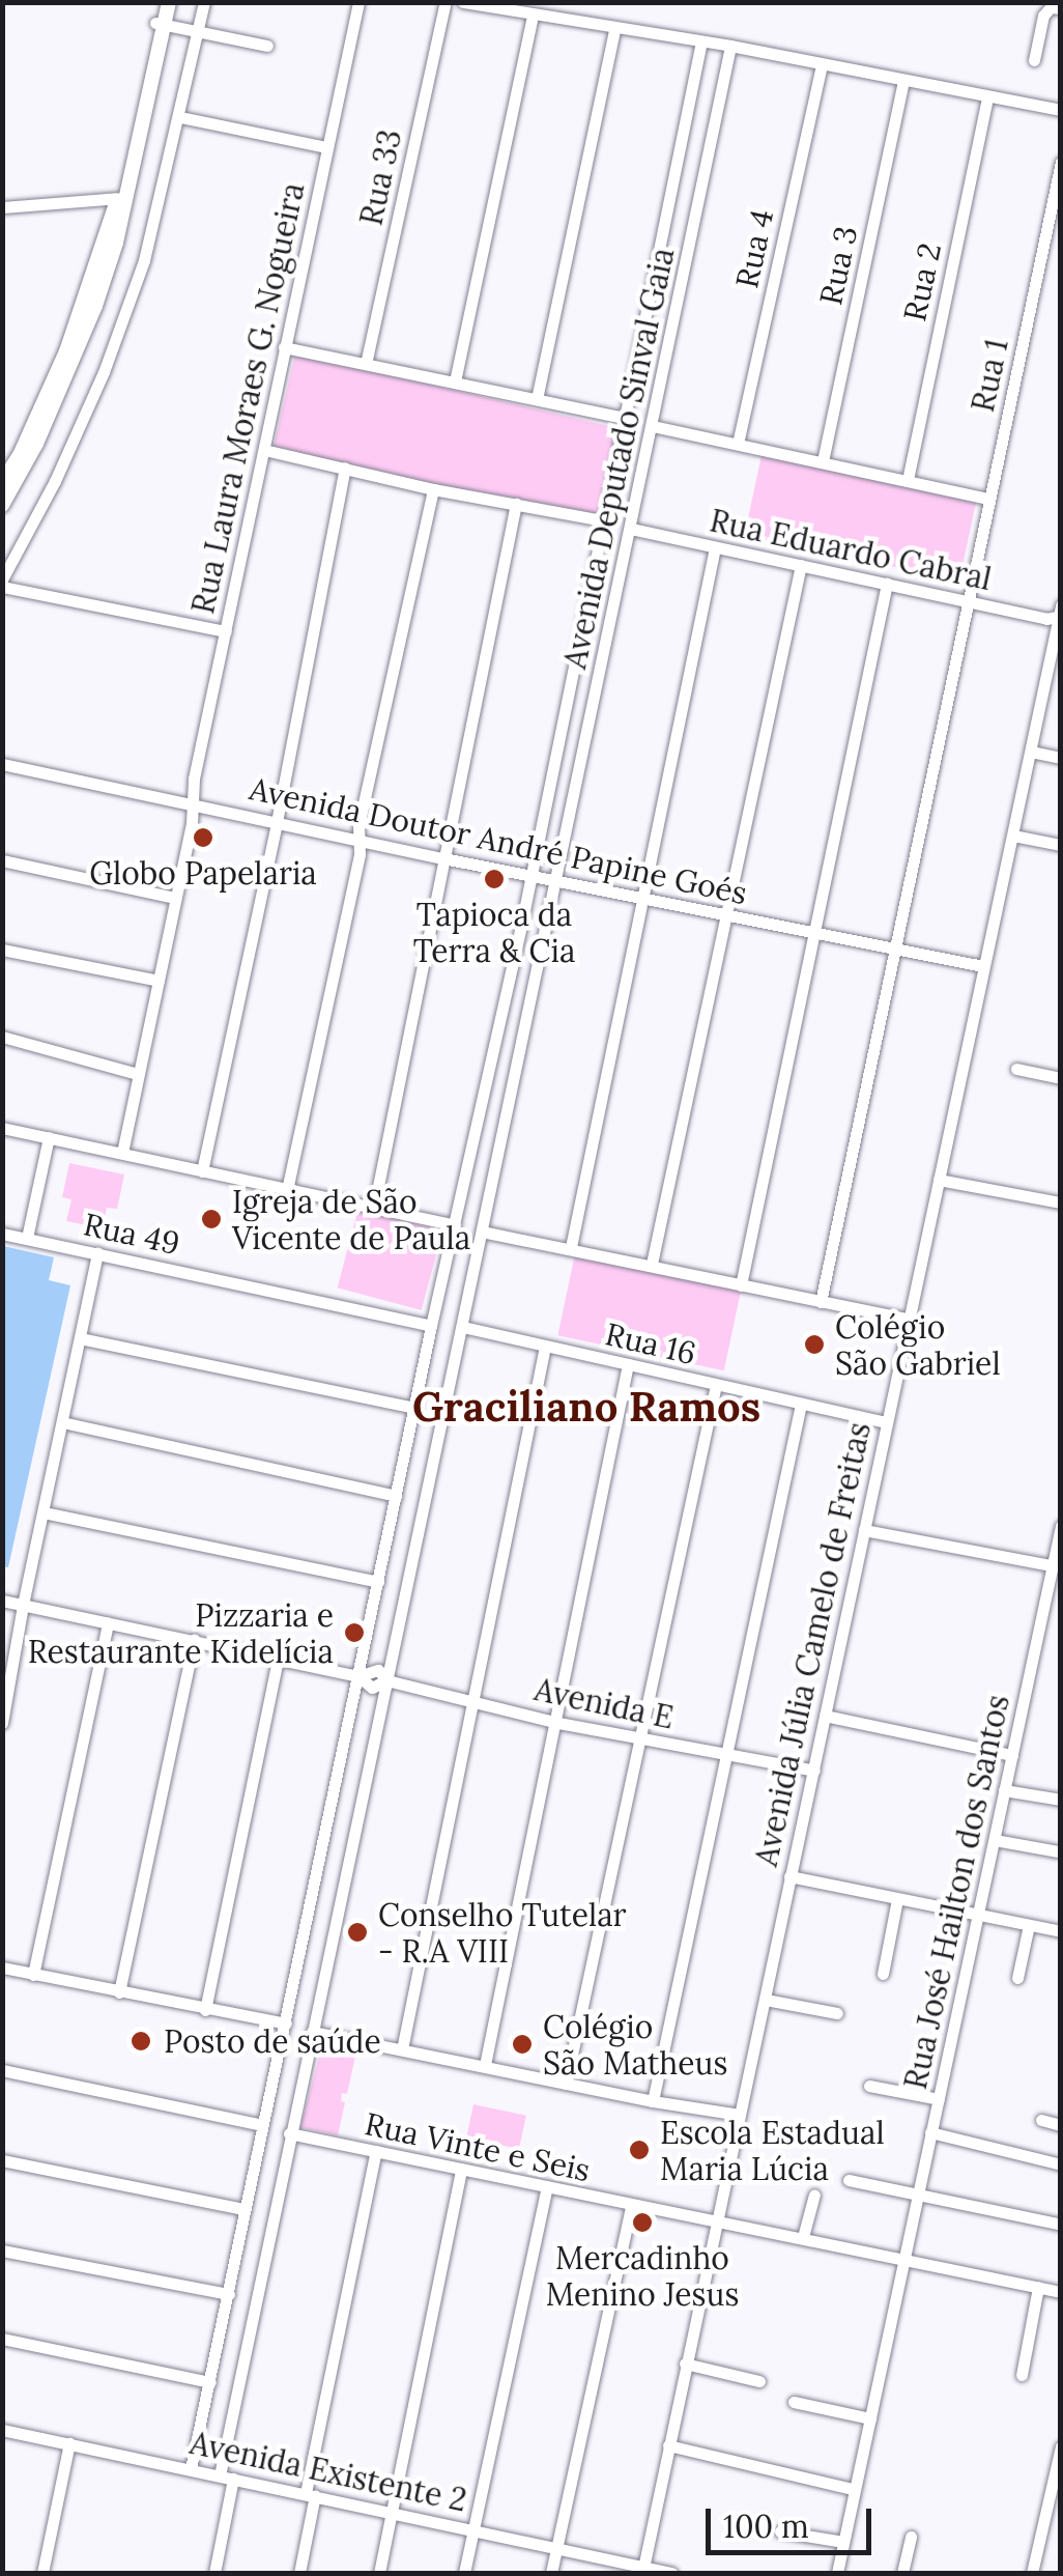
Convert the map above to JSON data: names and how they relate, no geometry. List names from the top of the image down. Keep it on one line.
{"streets":{"street":["Rua 33","Rua 4","Rua 3","Rua 2","Rua 1","Rua Laura Moraes G. Nogueira","Avenida Deputado Sinval Gaia","Rua Eduardo Cabral","Avenida Doutor André Papine Goés","Rua 49","Rua 16","Avenida Júlia Camelo de Freitas","Avenida E","Rua José Hailton dos Santos","Rua Vinte e Seis","Avenida Existente 2"]},"crossings":[["Rua 1","Rua Eduardo Cabral"],["Rua 1","Avenida Doutor André Papine Goés"],["Rua Laura Moraes G. Nogueira","Avenida Doutor André Papine Goés"],["Avenida Deputado Sinval Gaia","Rua Eduardo Cabral"],["Avenida Deputado Sinval Gaia","Avenida Doutor André Papine Goés"],["Avenida Deputado Sinval Gaia","Rua 49"],["Avenida Deputado Sinval Gaia","Rua 16"],["Avenida Deputado Sinval Gaia","Avenida E"],["Avenida Deputado Sinval Gaia","Rua Vinte e Seis"],["Avenida Deputado Sinval Gaia","Avenida Existente 2"],["Rua Eduardo Cabral","Avenida Júlia Camelo de Freitas"],["Avenida Doutor André Papine Goés","Avenida Júlia Camelo de Freitas"],["Rua 16","Avenida Júlia Camelo de Freitas"],["Avenida Júlia Camelo de Freitas","Avenida E"],["Avenida Júlia Camelo de Freitas","Rua Vinte e Seis"],["Avenida Júlia Camelo de Freitas","Avenida Existente 2"],["Rua José Hailton dos Santos","Rua Vinte e Seis"]],"districts":["Graciliano Ramos"],"places":["Globo Papelaria","Tapioca da Terra & Cia","Igreja de São Vicente de Paula","Colégio São Gabriel","Pizzaria e Restaurante Kidelícia","Conselho Tutelar - R.A VIII","Posto de saúde","Colégio São Matheus","Escola Estadual Maria Lúcia","Mercadinho Menino Jesus"],"scale_bar":"100 m"}
